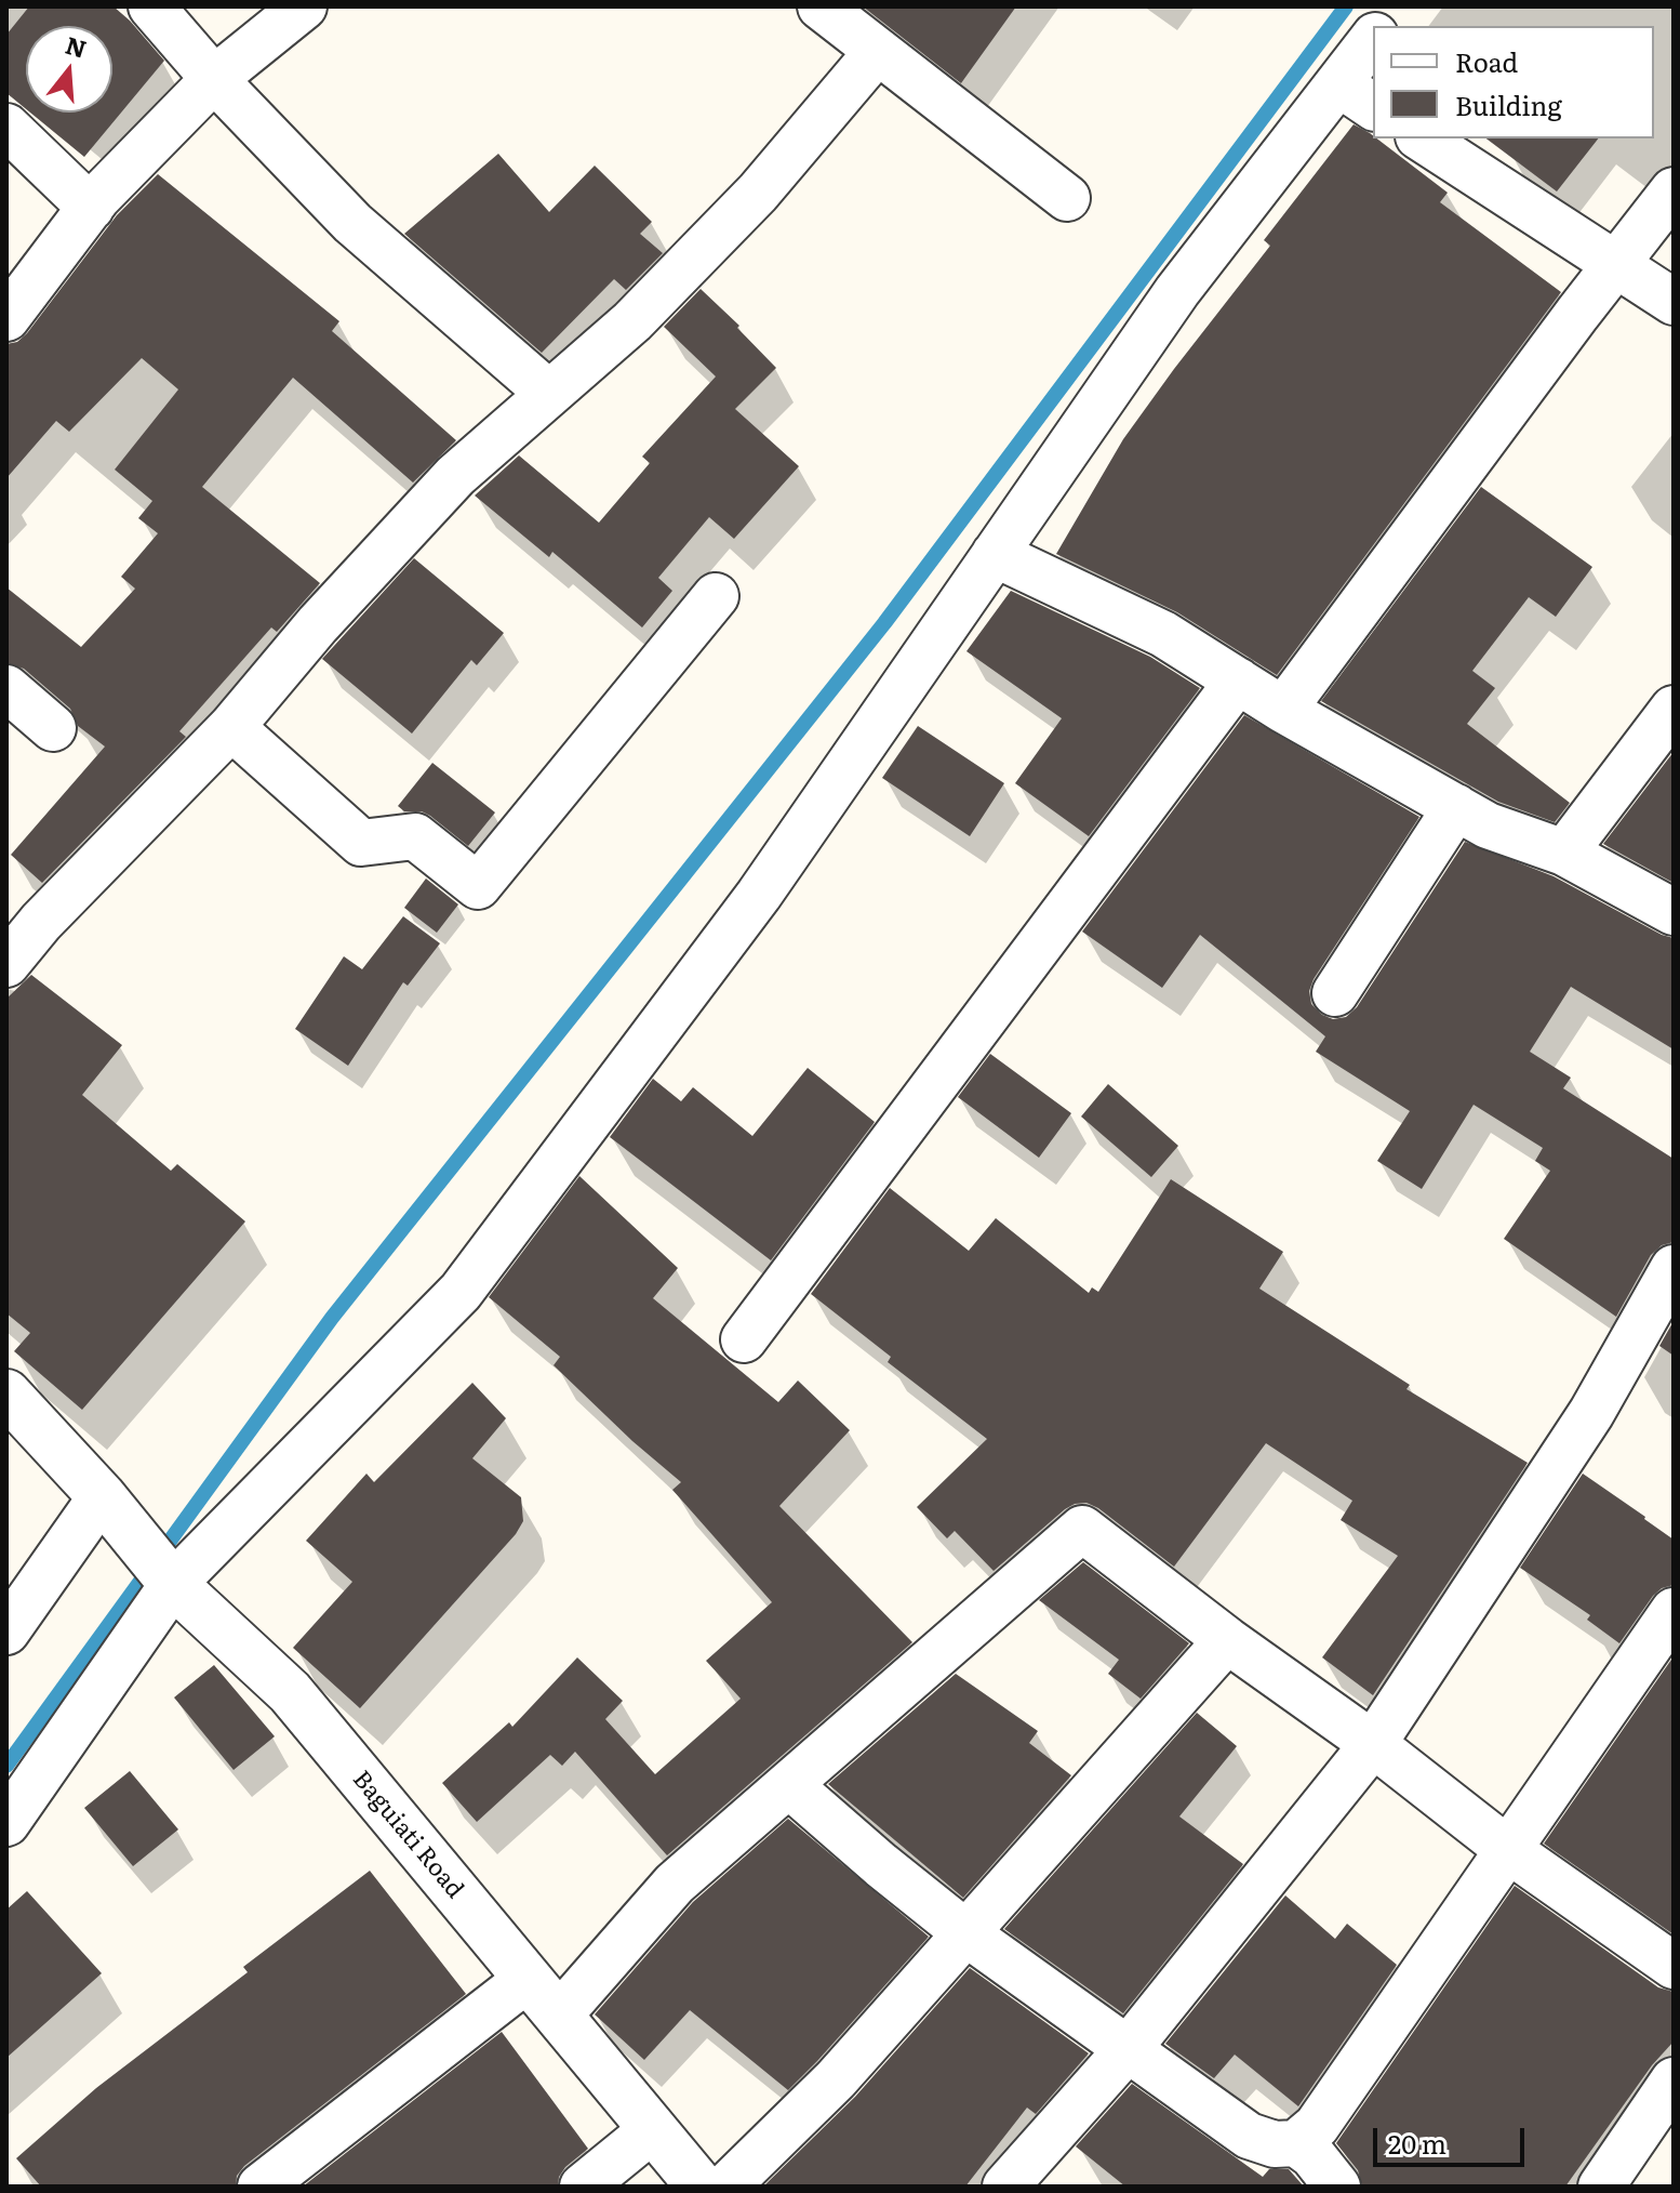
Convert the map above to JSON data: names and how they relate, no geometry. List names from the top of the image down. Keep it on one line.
{"streets":{"street":["Baguiati Road"]},"legend":["Road","Building"],"scale_bar":"20 m","north":"top"}
